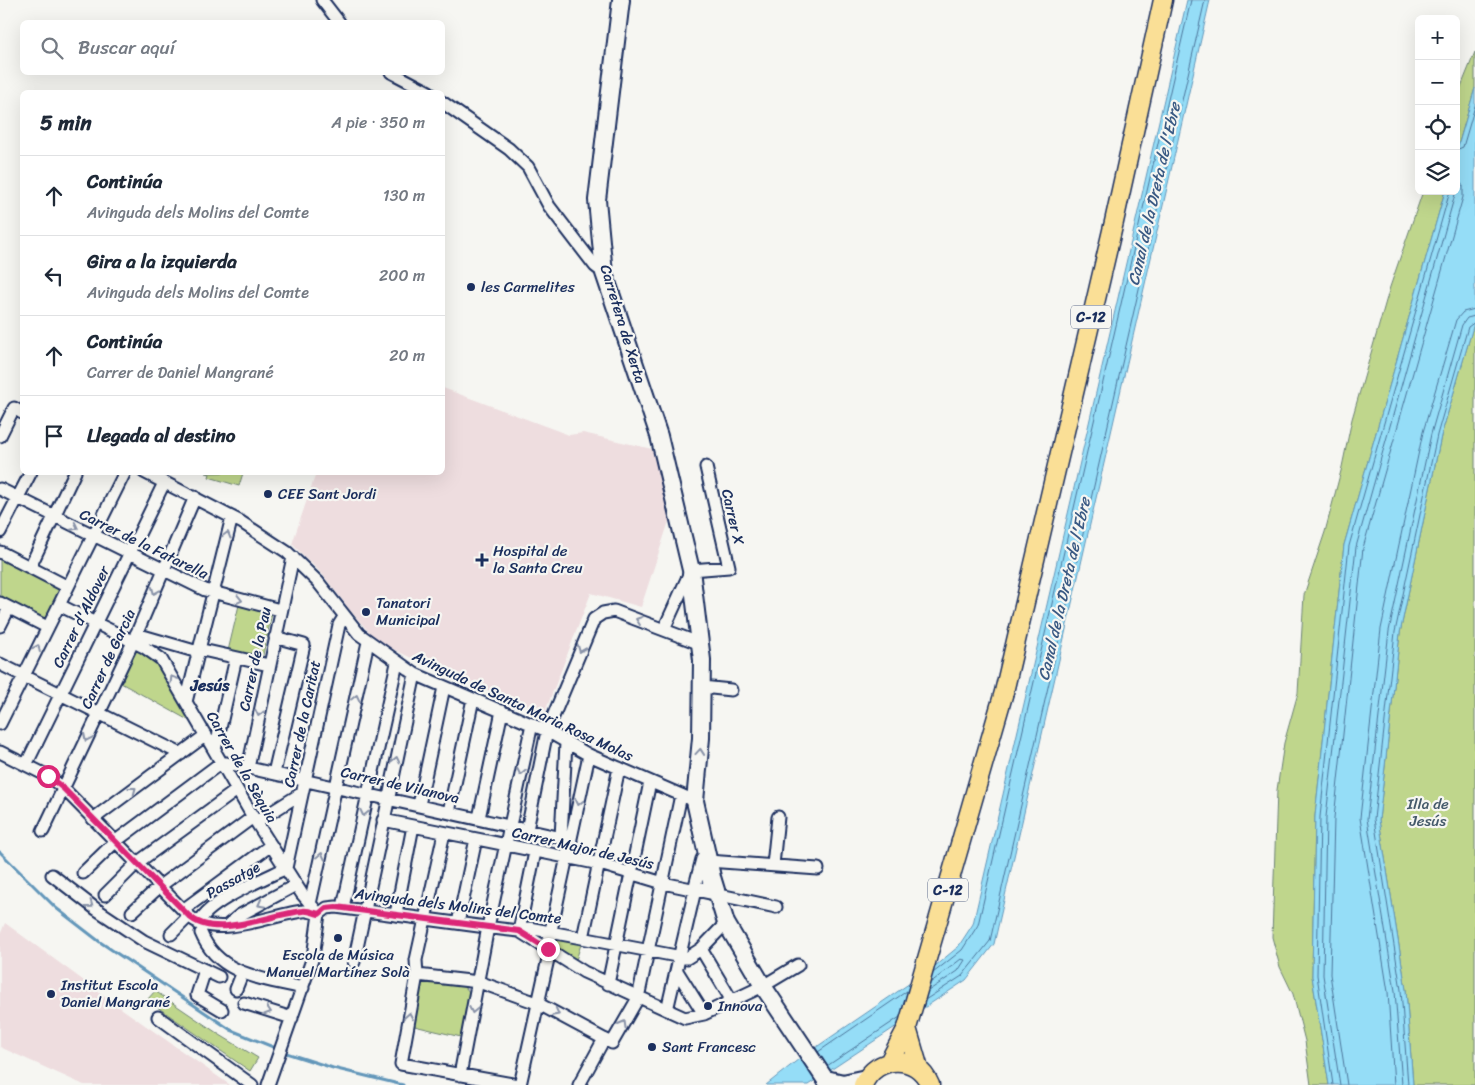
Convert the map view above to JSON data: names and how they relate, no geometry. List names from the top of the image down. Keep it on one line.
{"streets":{"main road":["C-12","Carretera de Xerta"],"street":["Carrer X","Carrer de la Fatarella","Carrer d'Aldover","Carrer de Garcia","Carrer de la Pau","Avinguda de Santa Maria Rosa Molas","Carrer de la Caritat","Carrer de la Sèquia","Carrer de Vilanova","Carrer Major de Jesús","Passatge","Avinguda dels Molins del Comte"]},"crossings":[["Carretera de Xerta","Carrer X"],["Carretera de Xerta","Avinguda de Santa Maria Rosa Molas"],["Carrer de la Fatarella","Carrer d'Aldover"],["Carrer de la Fatarella","Carrer de Garcia"],["Carrer de la Fatarella","Carrer de la Pau"],["Carrer d'Aldover","Avinguda de Santa Maria Rosa Molas"],["Carrer de Garcia","Avinguda de Santa Maria Rosa Molas"],["Carrer de Garcia","Carrer de la Sèquia"],["Carrer de la Pau","Avinguda de Santa Maria Rosa Molas"],["Carrer de la Pau","Carrer de Vilanova"],["Avinguda de Santa Maria Rosa Molas","Carrer de la Caritat"],["Carrer de la Caritat","Carrer de la Sèquia"],["Carrer de la Caritat","Carrer de Vilanova"],["Carrer de la Caritat","Passatge"],["Carrer de la Sèquia","Carrer de Vilanova"],["Carrer de la Sèquia","Passatge"],["Carrer de la Sèquia","Avinguda dels Molins del Comte"],["Passatge","Avinguda dels Molins del Comte"]],"districts":["Jesús"],"water":["Canal de la Dreta de l'Ebre"],"parks":["Illa de Jesús"],"places":{"other":["les Carmelites","CEE Sant Jordi","Tanatori Municipal","Escola de Música Manuel Martínez Solà","Institut Escola Daniel Mangrané","Innova","Sant Francesc"],"health":["Hospital de la Santa Creu"]},"page":{"map_buttons":["+","−"],"search":"Buscar aquí","heading":["5 min","A pie · 350 m"],"list":[["Continúa","Avinguda dels Molins del Comte","130 m"],["Gira a la izquierda","Avinguda dels Molins del Comte","200 m"],["Continúa","Carrer de Daniel Mangrané","20 m"],"Llegada al destino"]}}
